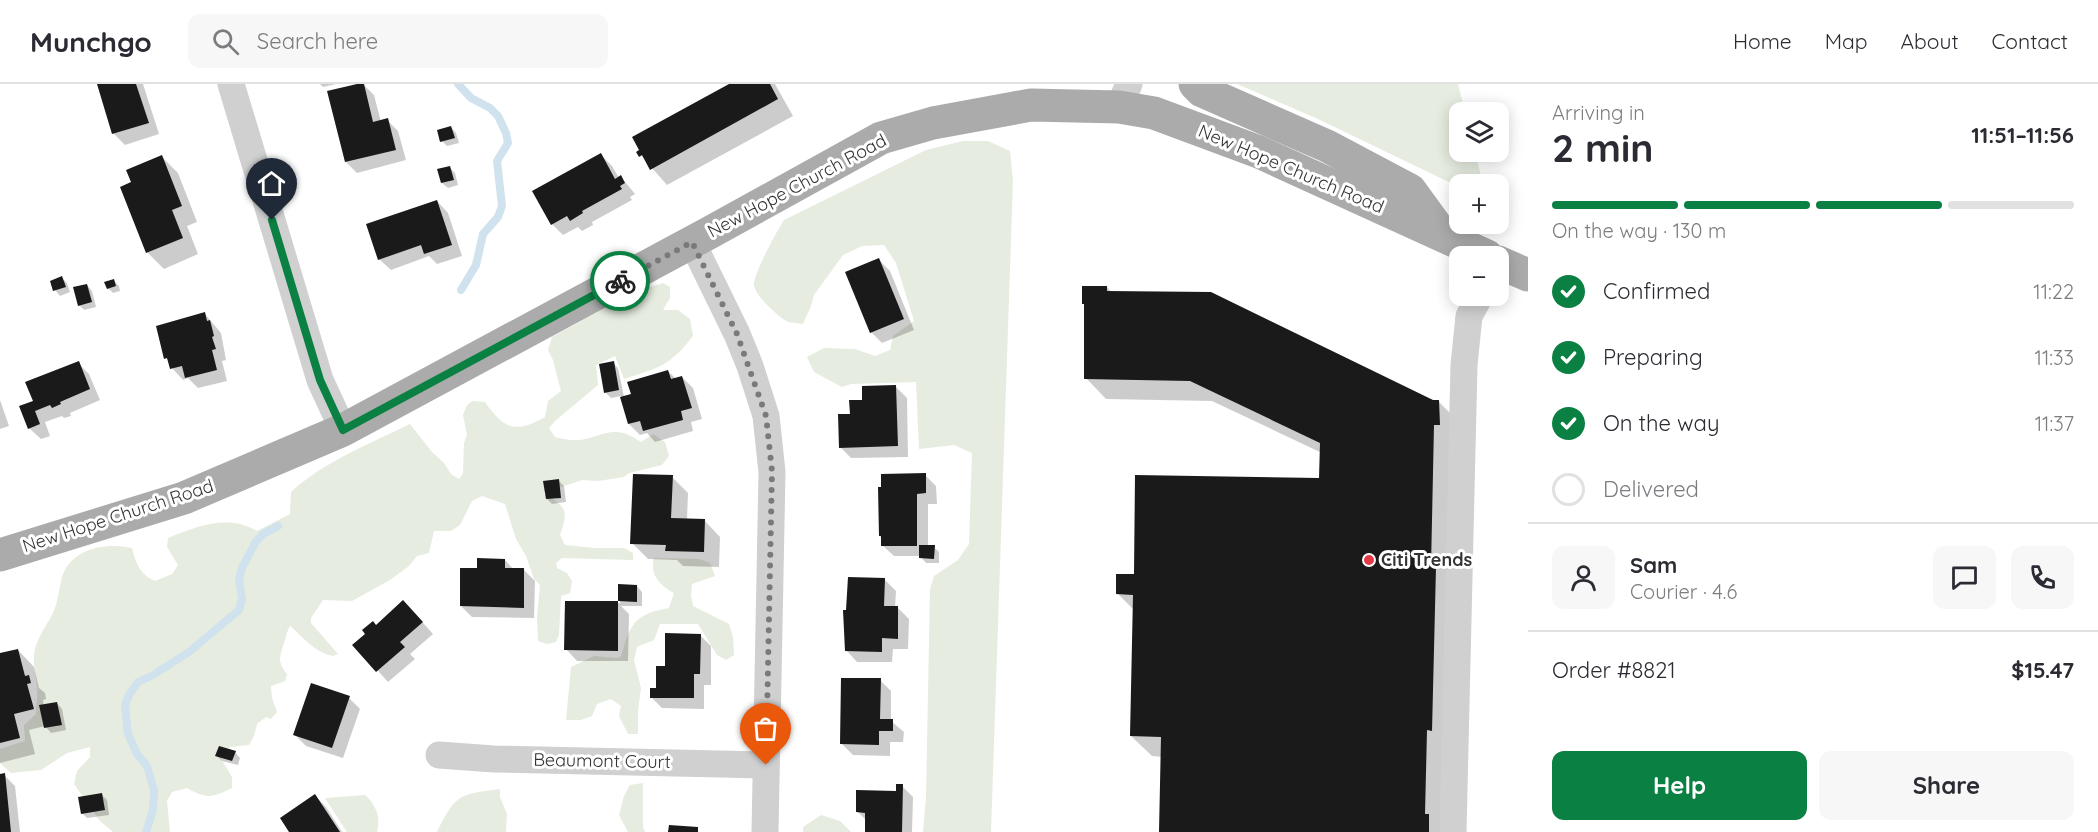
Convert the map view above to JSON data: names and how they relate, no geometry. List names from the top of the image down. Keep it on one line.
{"streets":{"main road":["New Hope Church Road"],"street":["Beaumont Court"]},"places":["Citi Trends"],"page":{"header":"Munchgo","search":"Search here","nav":["Home","Map","About","Contact"],"heading":["2 min","Arriving in","11:51–11:56"],"panel":["Sam","Courier · 4.6","Order #8821","$15.47"],"map_buttons":["+","−"],"bar":"On the way · 130 m","list":[["Confirmed","11:22"],["Preparing","11:33"],["On the way","11:37"],"Delivered"],"buttons":["Help","Share"]}}
